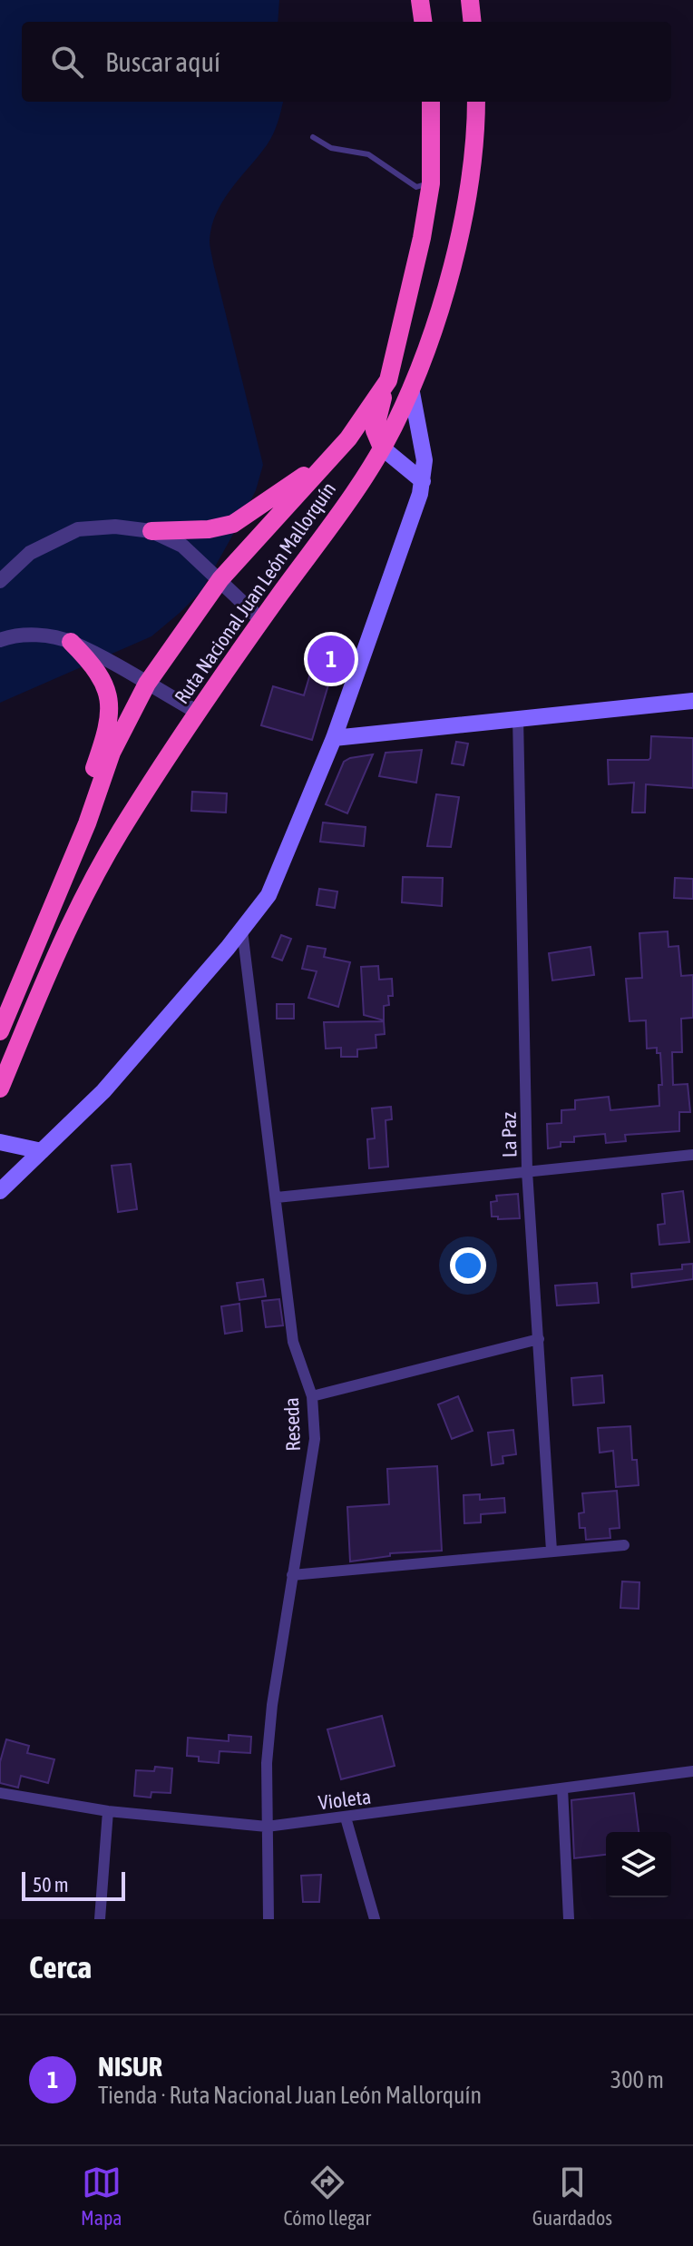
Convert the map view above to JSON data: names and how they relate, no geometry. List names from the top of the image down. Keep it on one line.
{"streets":{"highway":["Ruta Nacional Juan León Mallorquín"],"street":["La Paz","Reseda","Violeta"]},"crossings":[["Reseda","Violeta"]],"scale_bar":"50 m","page":{"search":"Buscar aquí","pins":"1","scale":"50 m","heading":"Cerca","list":[{"mark":"1","name":"NISUR","note":"Tienda · Ruta Nacional Juan León Mallorquín","value":"300 m"}],"nav":["Mapa","Cómo llegar","Guardados"]}}
